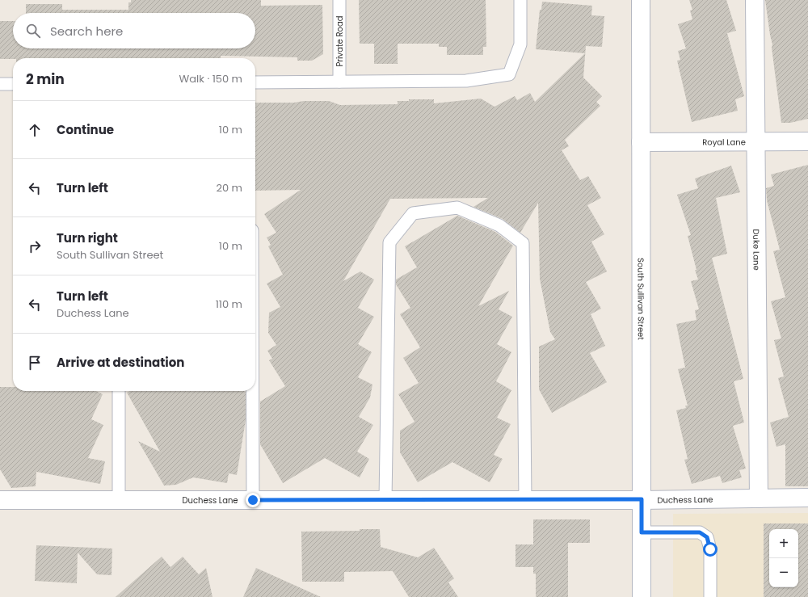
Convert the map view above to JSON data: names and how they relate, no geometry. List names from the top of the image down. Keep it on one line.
{"streets":{"street":["Royal Lane","Duke Lane","South Sullivan Street","Duchess Lane"],"lane":["Private Road"]},"crossings":[["Royal Lane","Duke Lane"],["Royal Lane","South Sullivan Street"],["Duke Lane","Duchess Lane"],["South Sullivan Street","Duchess Lane"]],"page":{"search":"Search here","heading":["2 min","Walk · 150 m"],"list":[["Continue","10 m"],["Turn left","20 m"],["Turn right","South Sullivan Street","10 m"],["Turn left","Duchess Lane","110 m"],"Arrive at destination"],"map_buttons":["+","−"]}}
